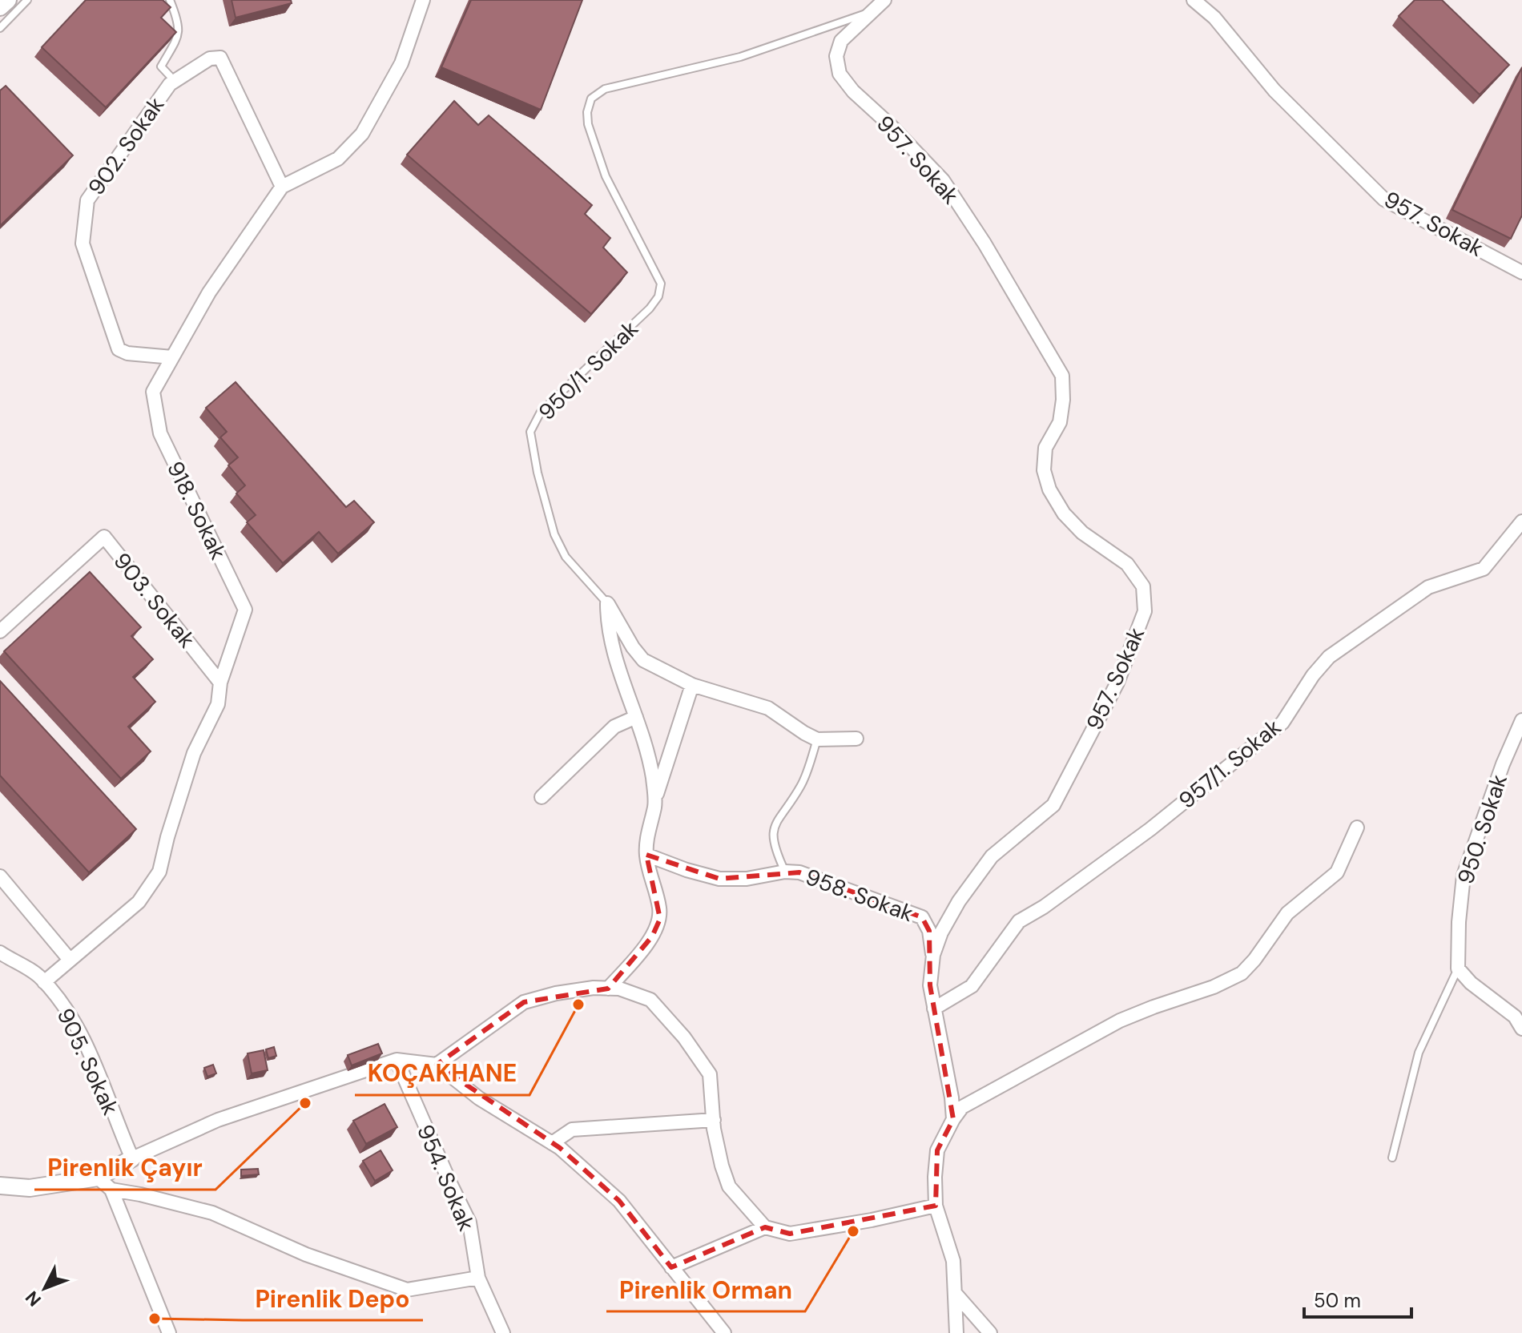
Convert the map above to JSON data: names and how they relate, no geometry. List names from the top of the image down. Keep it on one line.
{"streets":{"street":["902. Sokak","957. Sokak","918. Sokak","903. Sokak","957/1. Sokak","950. Sokak","958. Sokak","905. Sokak","954. Sokak"],"lane":["950/1. Sokak"]},"crossings":[["902. Sokak","918. Sokak"],["957. Sokak","950/1. Sokak"],["957. Sokak","957/1. Sokak"],["957. Sokak","958. Sokak"],["918. Sokak","903. Sokak"],["918. Sokak","905. Sokak"]],"places":["KOÇAKHANE","Pirenlik Çayır","Pirenlik Orman","Pirenlik Depo"],"scale_bar":"50 m","north":"bottom left"}
